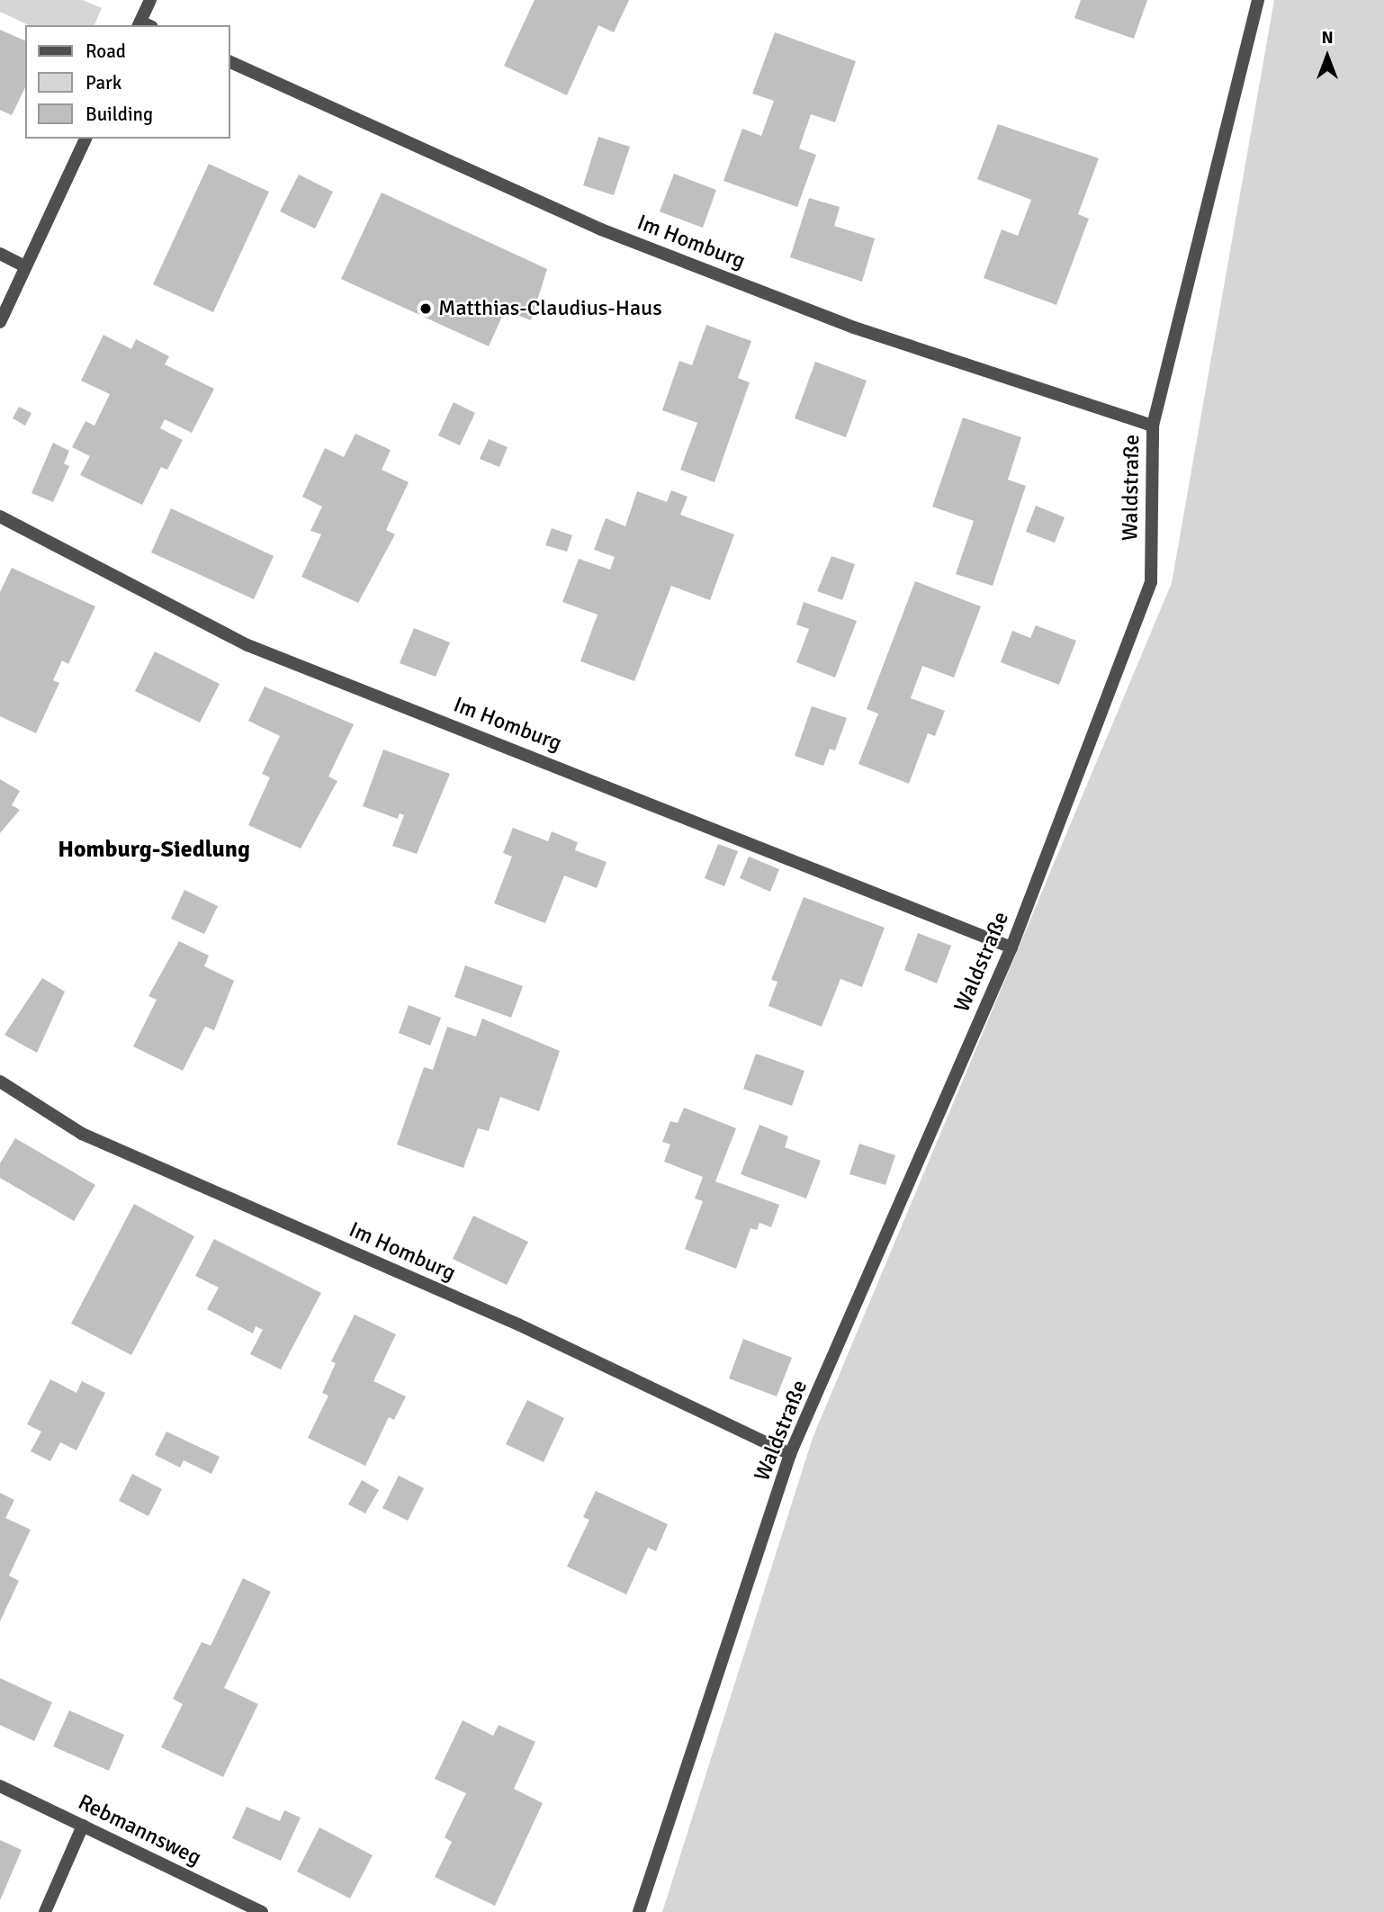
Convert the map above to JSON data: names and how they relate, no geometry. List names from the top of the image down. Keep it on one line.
{"streets":{"street":["Im Homburg","Waldstraße","Rebmannsweg"]},"crossings":[["Im Homburg","Waldstraße"]],"districts":["Homburg-Siedlung"],"places":["Matthias-Claudius-Haus"],"legend":["Road","Park","Building"],"north":"top"}
